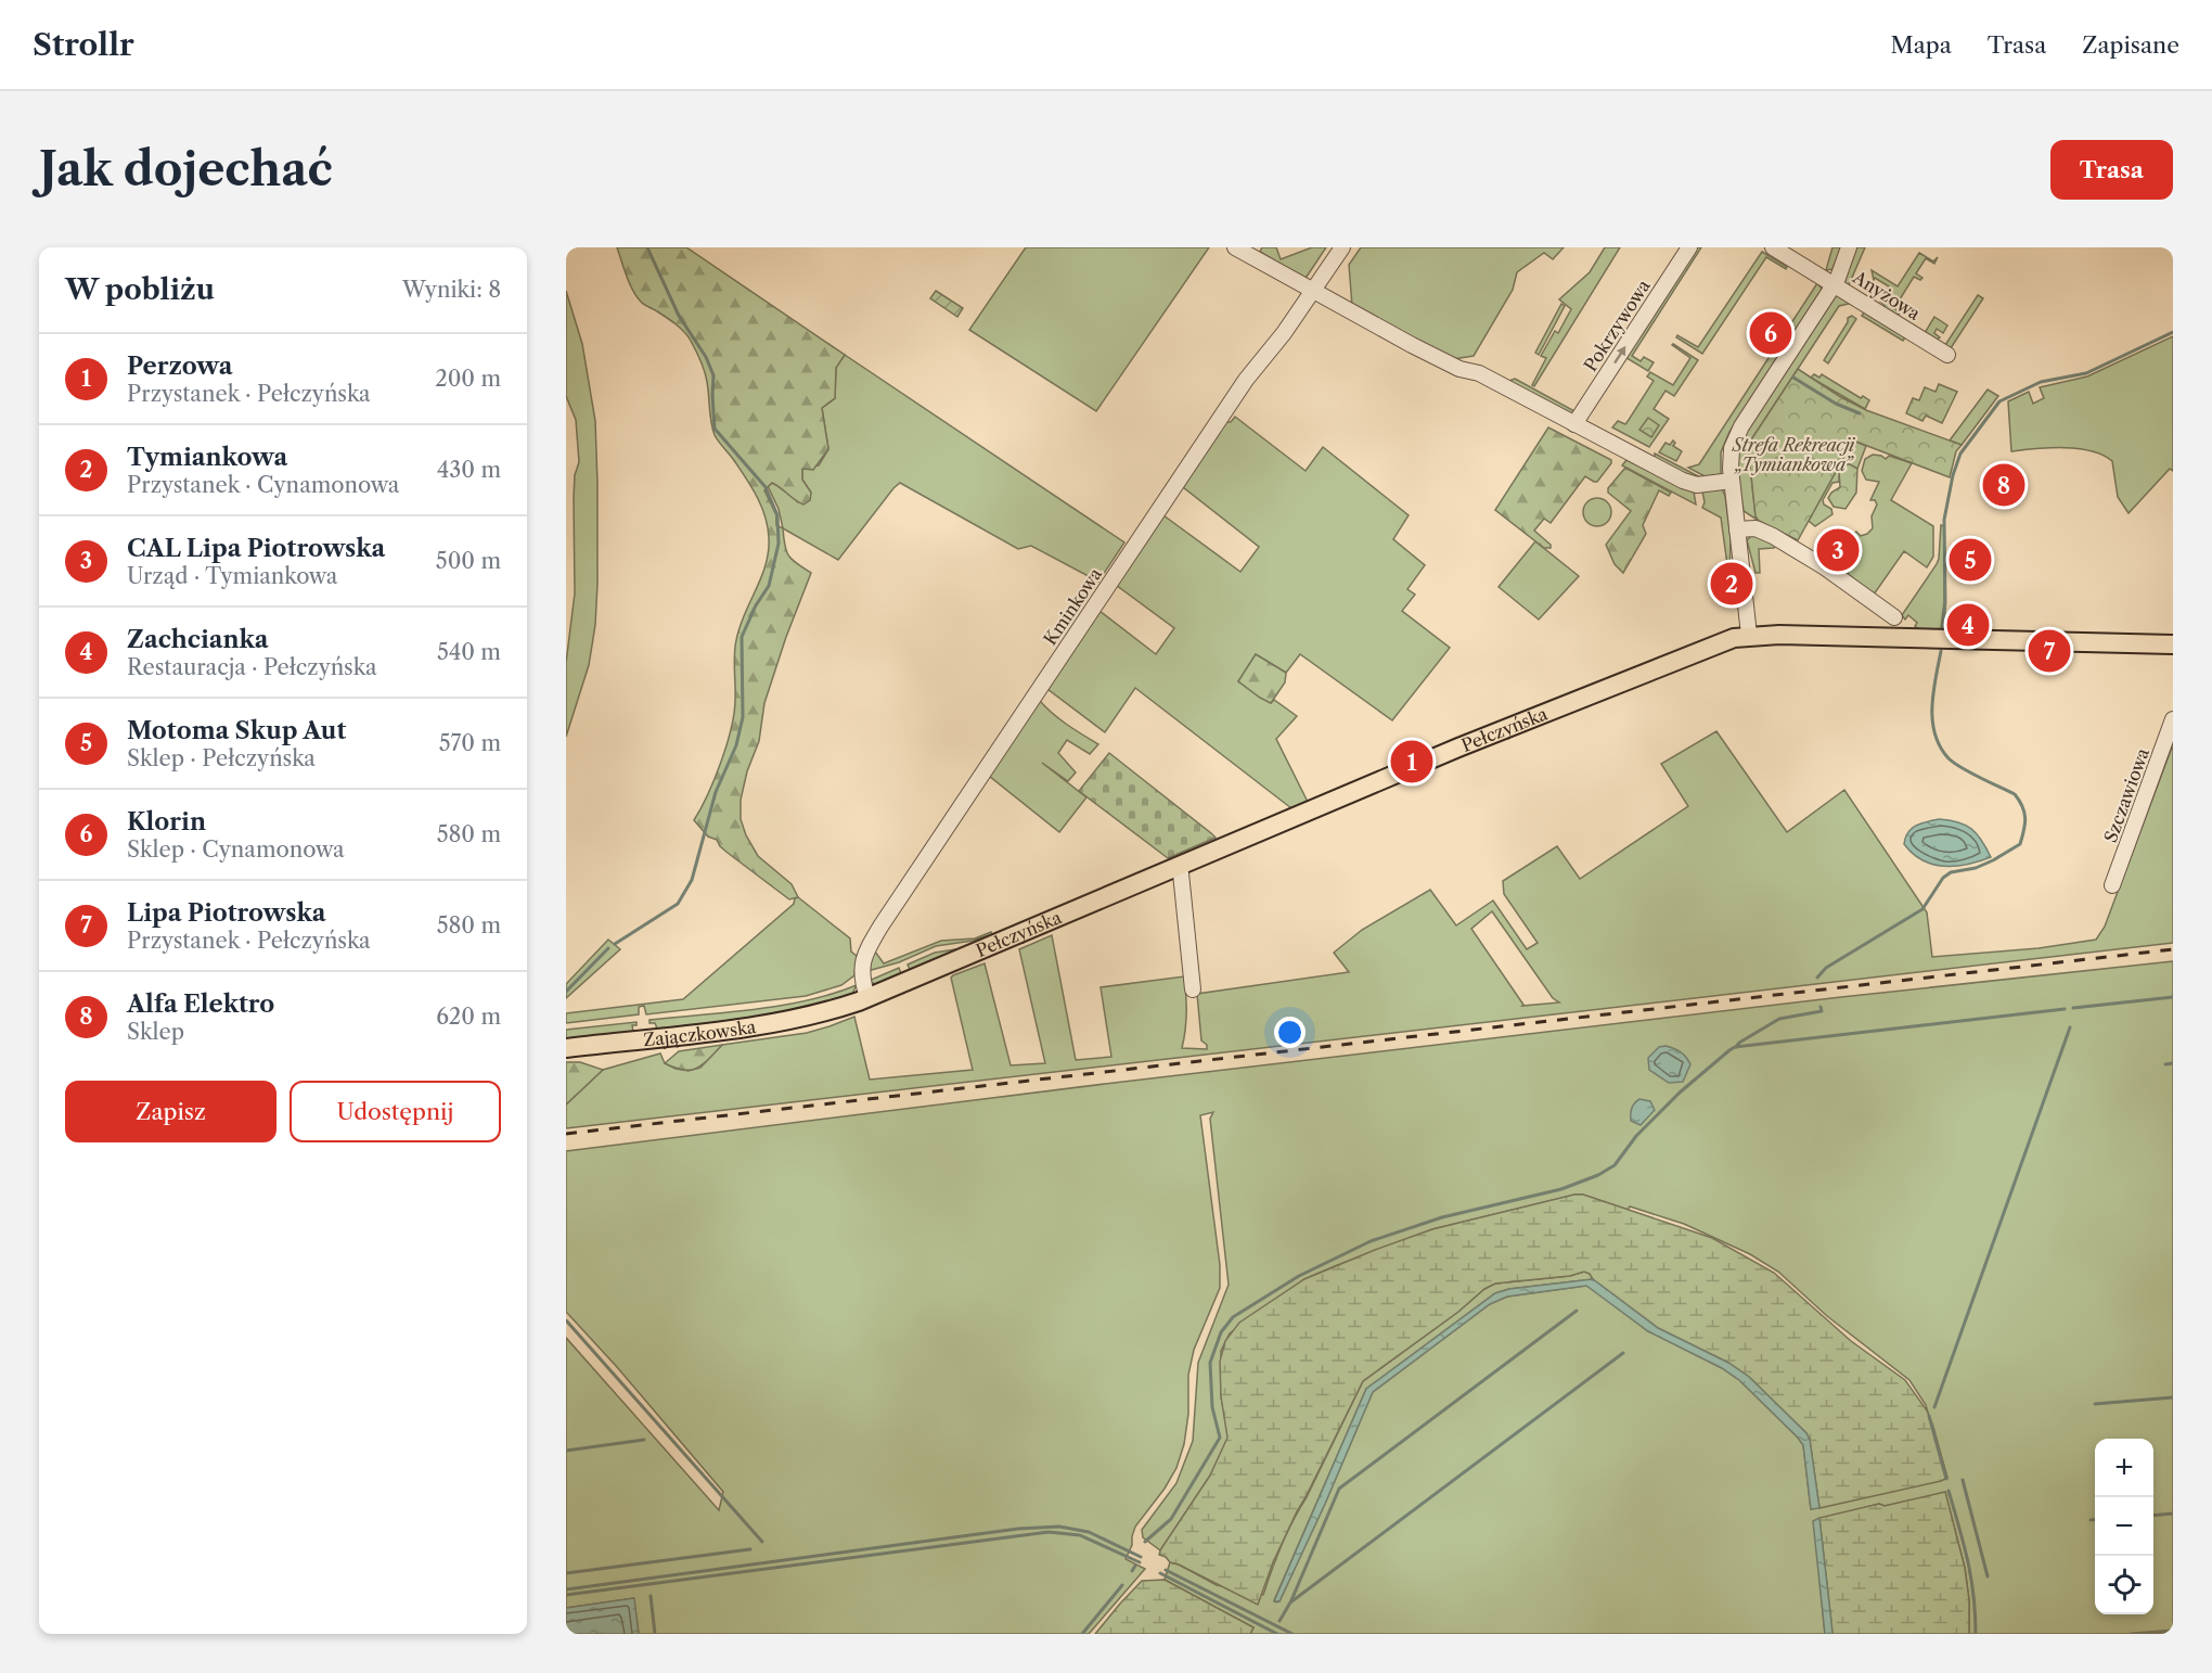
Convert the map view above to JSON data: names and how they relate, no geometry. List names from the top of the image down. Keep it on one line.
{"streets":{"main road":["Pełczyńska","Zajączkowska"],"street":["Anyżowa","Pokrzywowa","Kminkowa","Szczawiowa"]},"crossings":[["Kminkowa","Pełczyńska"],["Pełczyńska","Zajączkowska"]],"one_way":["Pokrzywowa"],"parks":["Strefa Rekreacji „Tymiankowa”"],"page":{"header":"Strollr","nav":["Mapa","Trasa","Zapisane"],"buttons":["Trasa",["Zapisz","Udostępnij"]],"title":"Jak dojechać","heading":["W pobliżu","Wyniki: 8"],"pins":["6","8","3","5","2","4","7","1"],"list":[{"mark":"1","name":"Perzowa","note":"Przystanek · Pełczyńska","value":"200 m"},{"mark":"2","name":"Tymiankowa","note":"Przystanek · Cynamonowa","value":"430 m"},{"mark":"3","name":"CAL Lipa Piotrowska","note":"Urząd · Tymiankowa","value":"500 m"},{"mark":"4","name":"Zachcianka","note":"Restauracja · Pełczyńska","value":"540 m"},{"mark":"5","name":"Motoma Skup Aut","note":"Sklep · Pełczyńska","value":"570 m"},{"mark":"6","name":"Klorin","note":"Sklep · Cynamonowa","value":"580 m"},{"mark":"7","name":"Lipa Piotrowska","note":"Przystanek · Pełczyńska","value":"580 m"},{"mark":"8","name":"Alfa Elektro","note":"Sklep","value":"620 m"}],"map_buttons":["+","−"]}}
